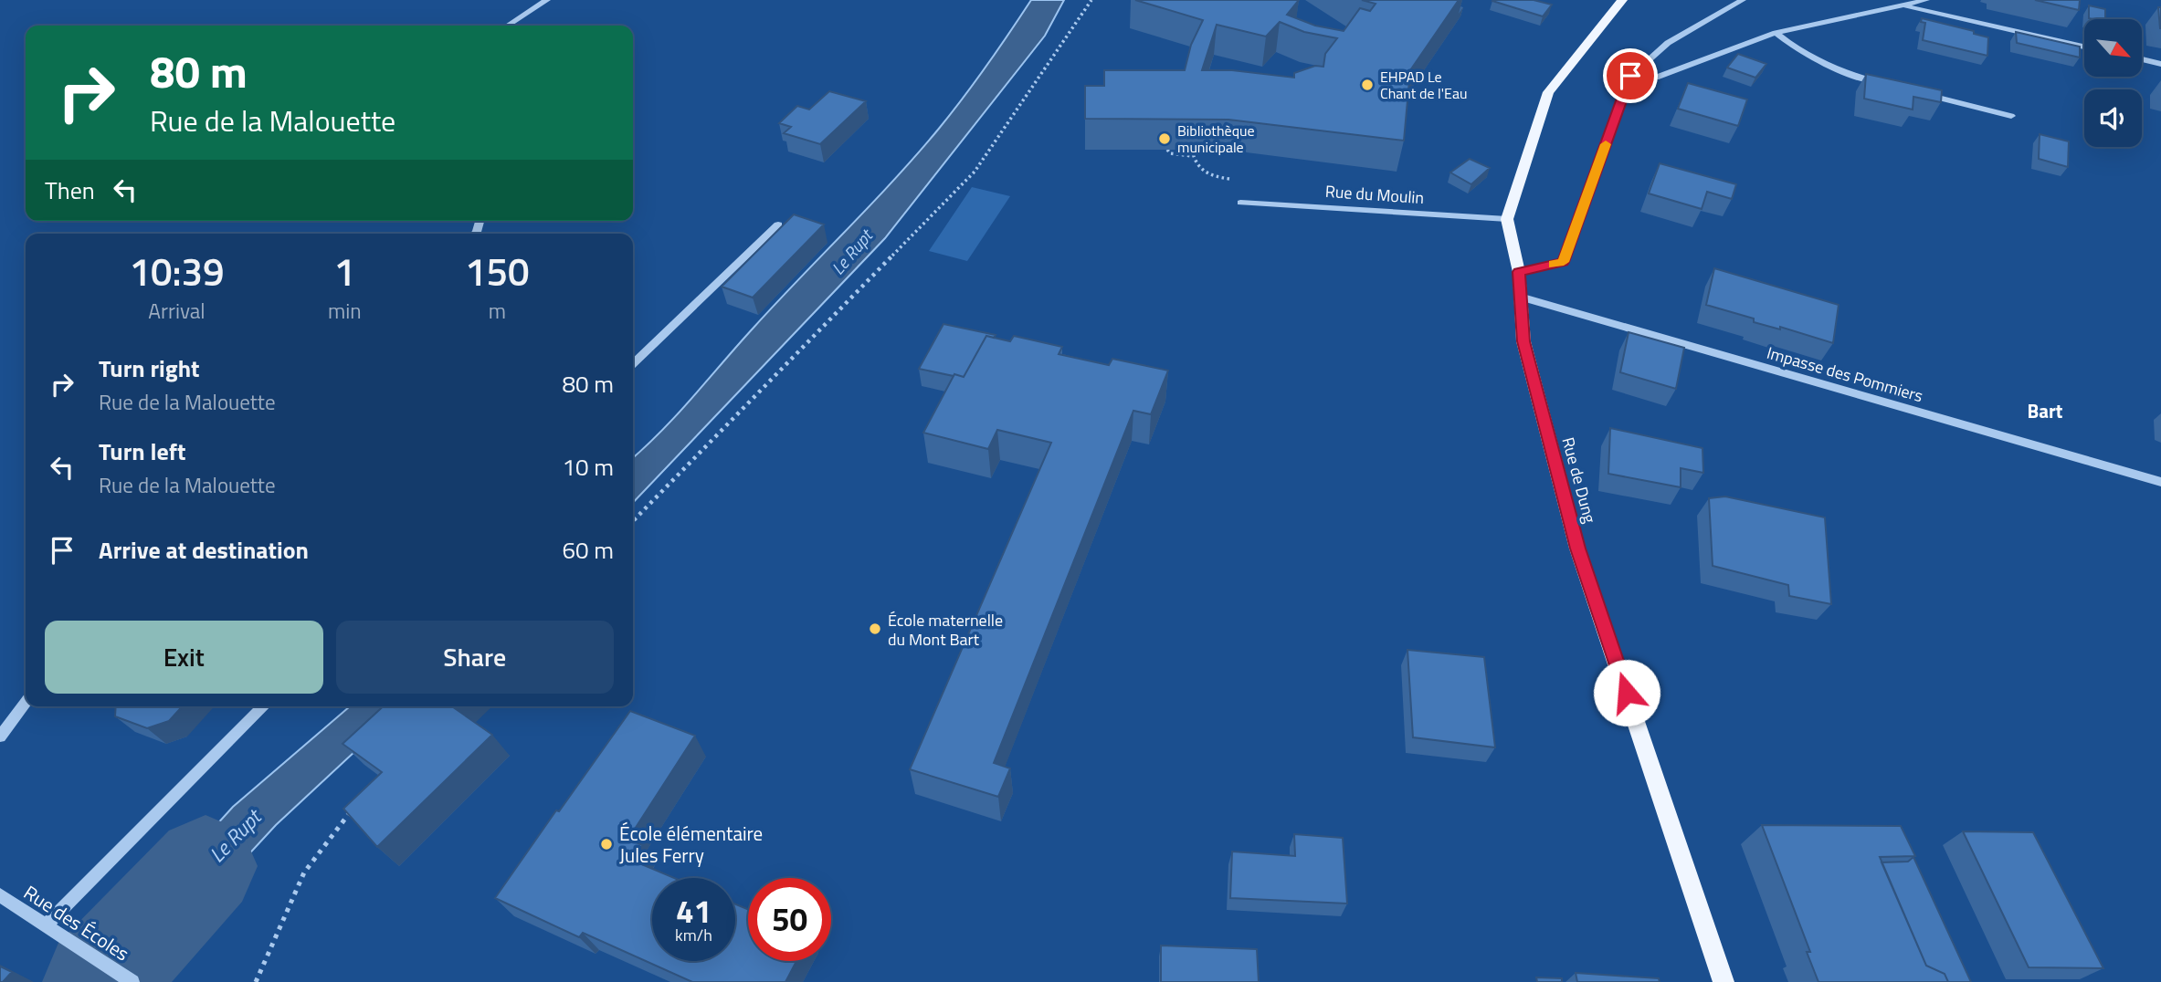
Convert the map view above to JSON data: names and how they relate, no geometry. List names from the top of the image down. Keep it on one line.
{"streets":{"main road":["Rue de Dung"],"street":["Rue du Moulin","Impasse des Pommiers","Rue des Écoles"]},"crossings":[["Rue du Moulin","Rue de Dung"],["Impasse des Pommiers","Rue de Dung"]],"districts":["Bart"],"water":["Le Rupt"],"places":["EHPAD Le Chant de l'Eau","Bibliothèque municipale","École maternelle du Mont Bart","École élémentaire Jules Ferry"],"north":"bottom right","page":{"turn":["80 m","Rue de la Malouette"],"then":"Then","eta":["10:39","Arrival","1","min","150","m"],"list":[{"name":"Turn right","note":"Rue de la Malouette","value":"80 m"},{"name":"Turn left","note":"Rue de la Malouette","value":"10 m"},{"name":"Arrive at destination","value":"60 m"}],"buttons":["Exit","Share"],"speed":"41 km/h","limit":"50"}}
